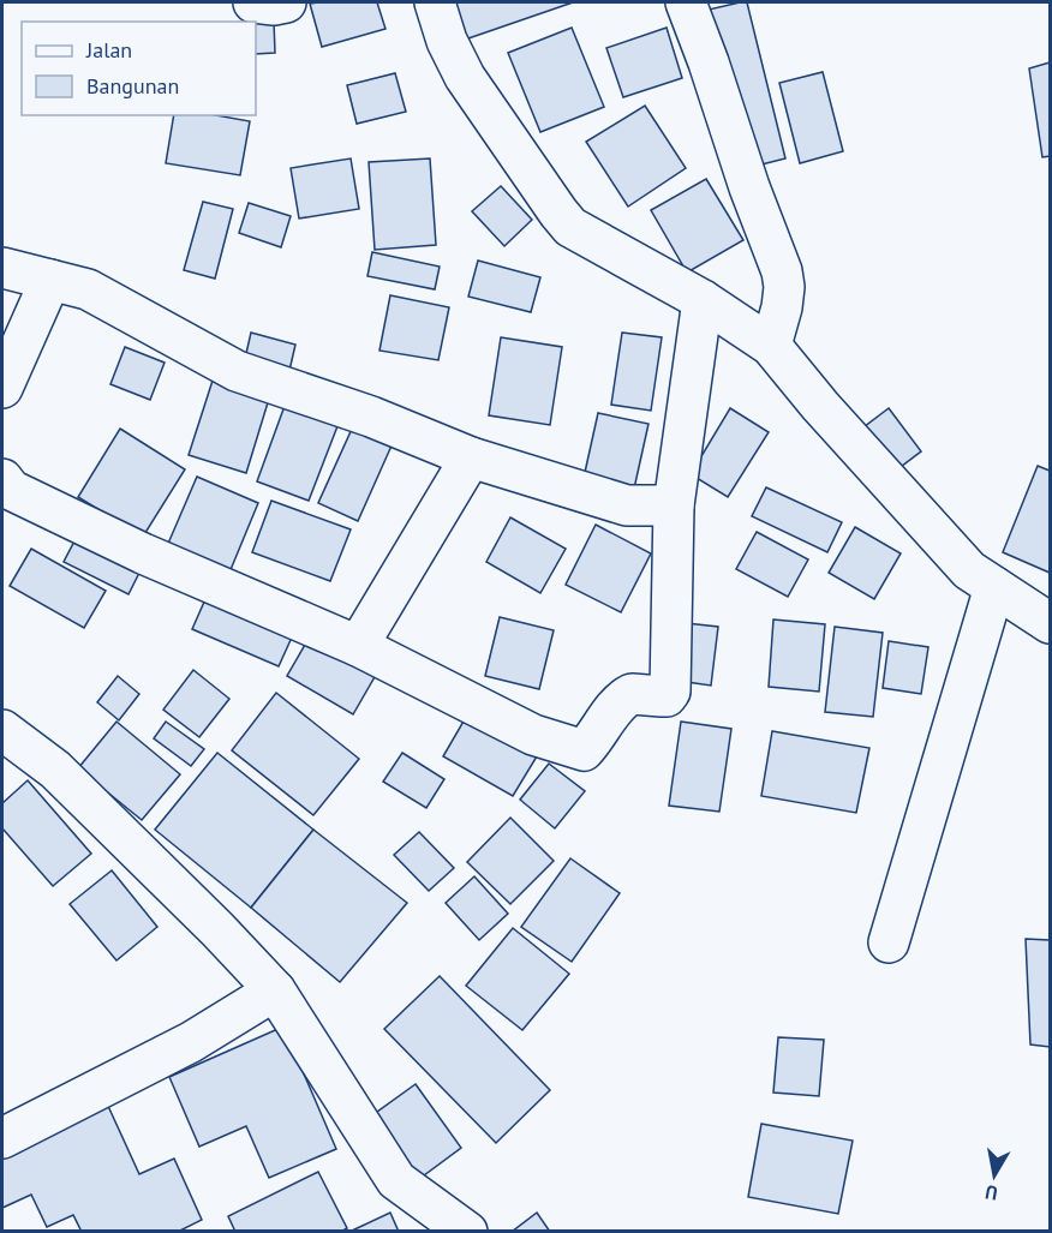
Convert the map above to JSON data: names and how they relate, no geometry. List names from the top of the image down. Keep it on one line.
{"legend":["Jalan","Bangunan"],"north":"bottom"}
